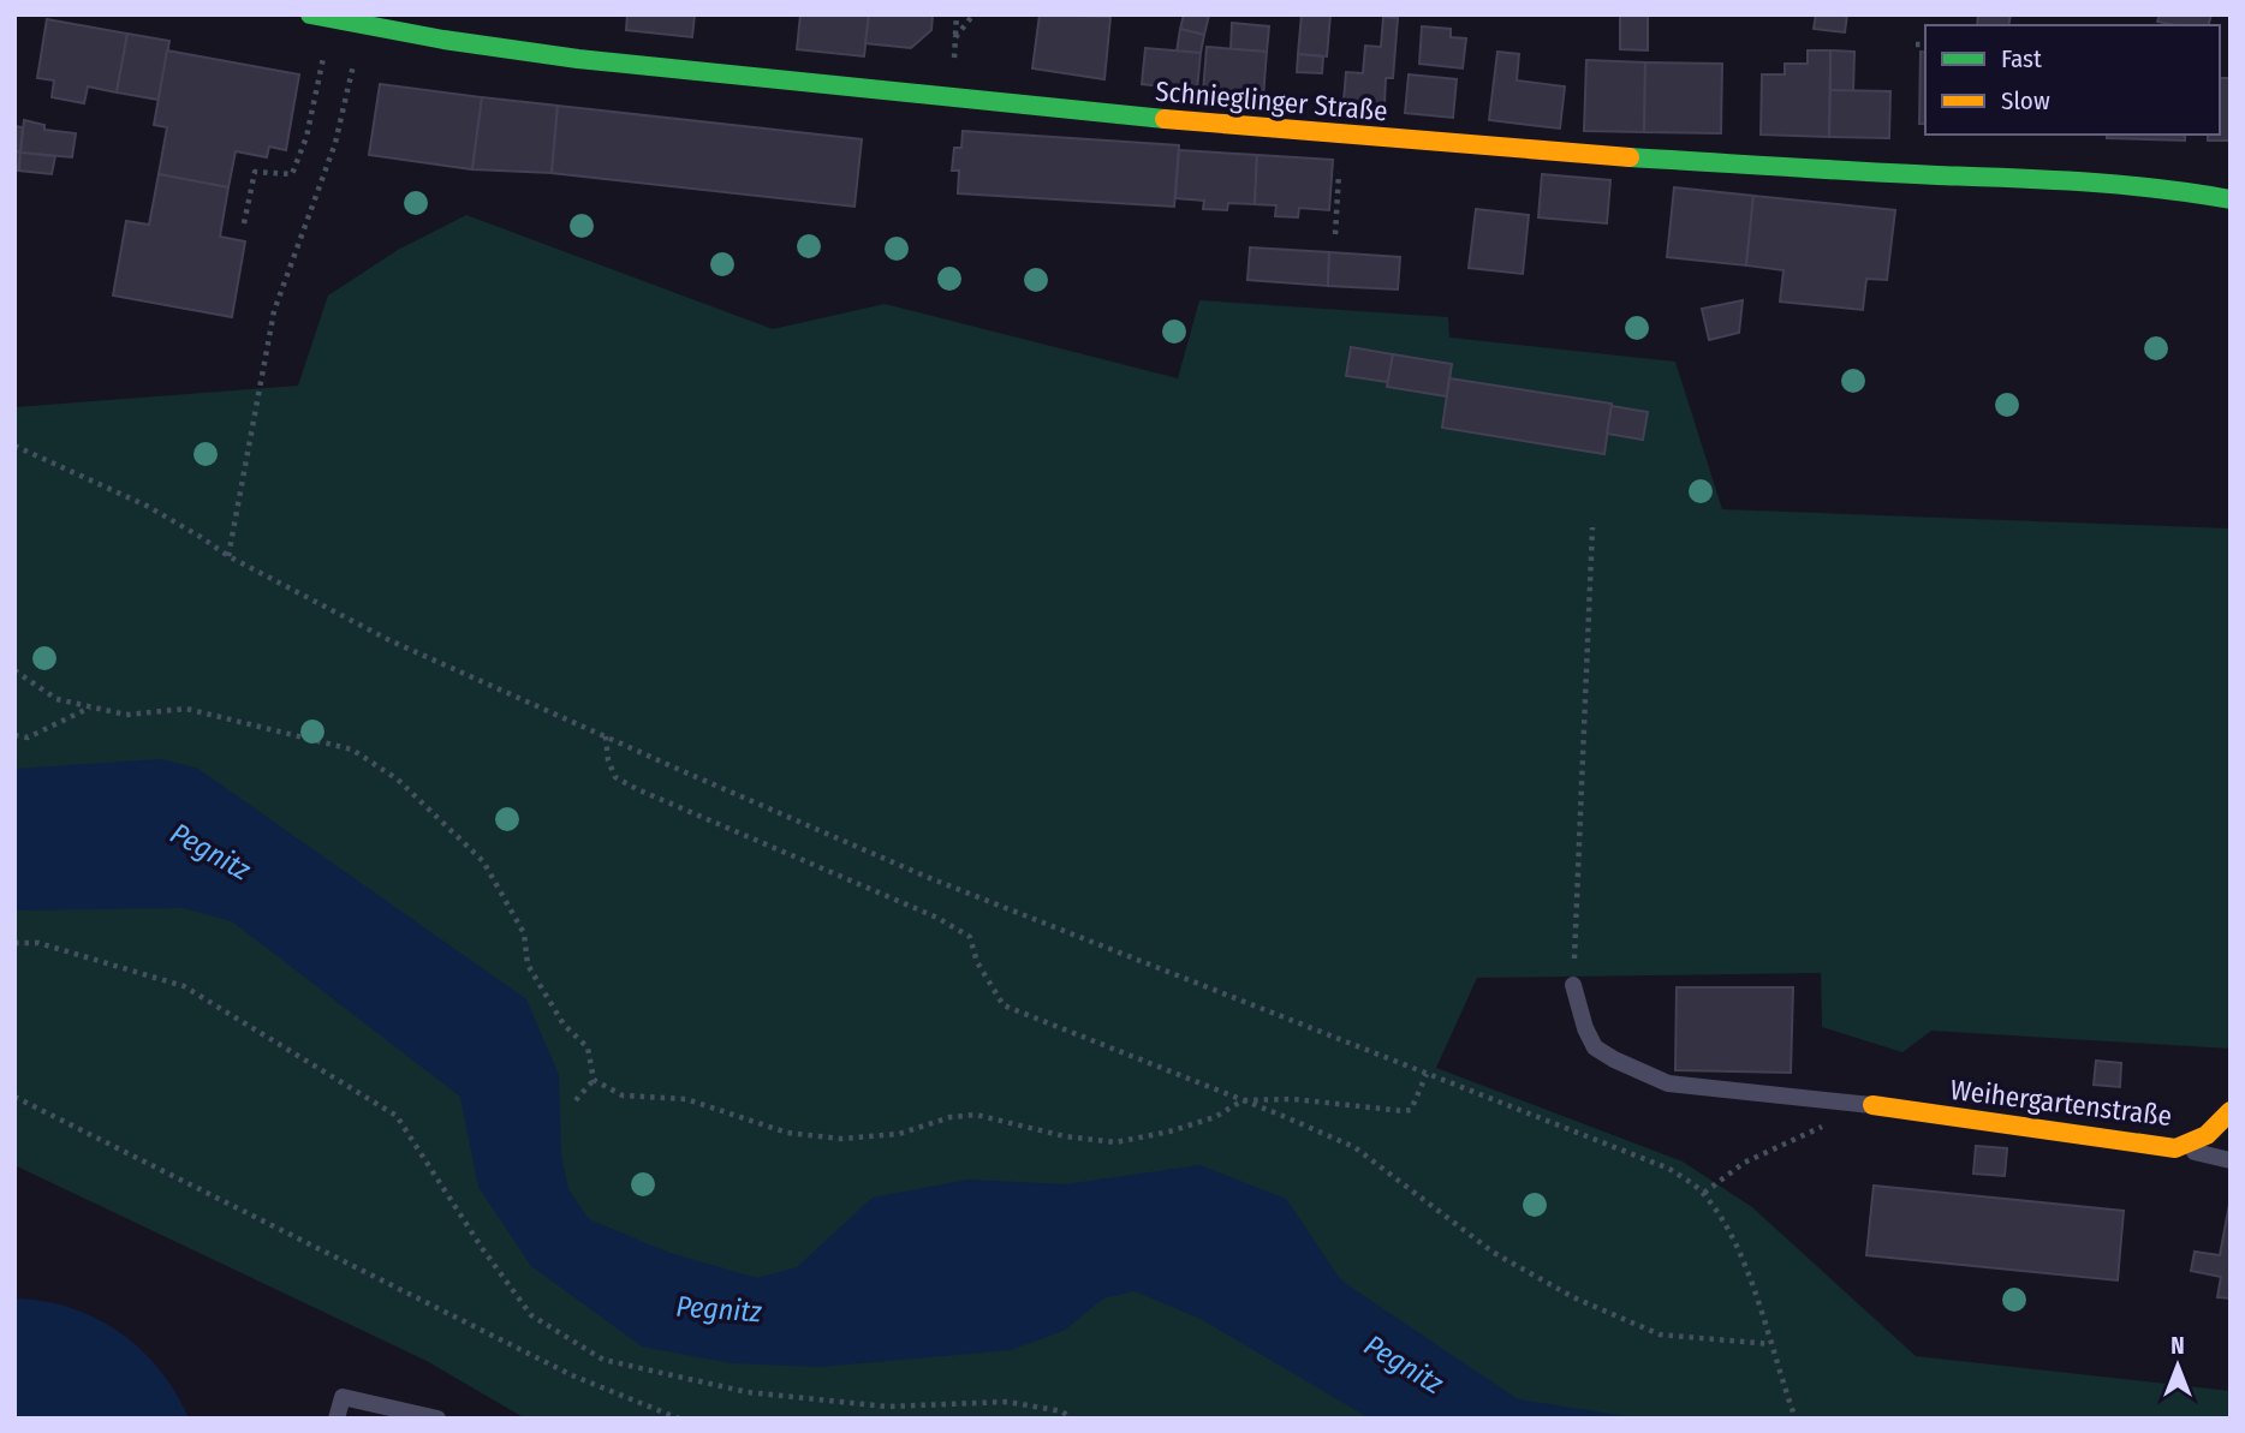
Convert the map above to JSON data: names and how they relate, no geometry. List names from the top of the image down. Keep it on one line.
{"streets":{"street":["Schnieglinger Straße","Weihergartenstraße"]},"water":["Pegnitz"],"legend":["Fast","Slow"],"north":"top"}
